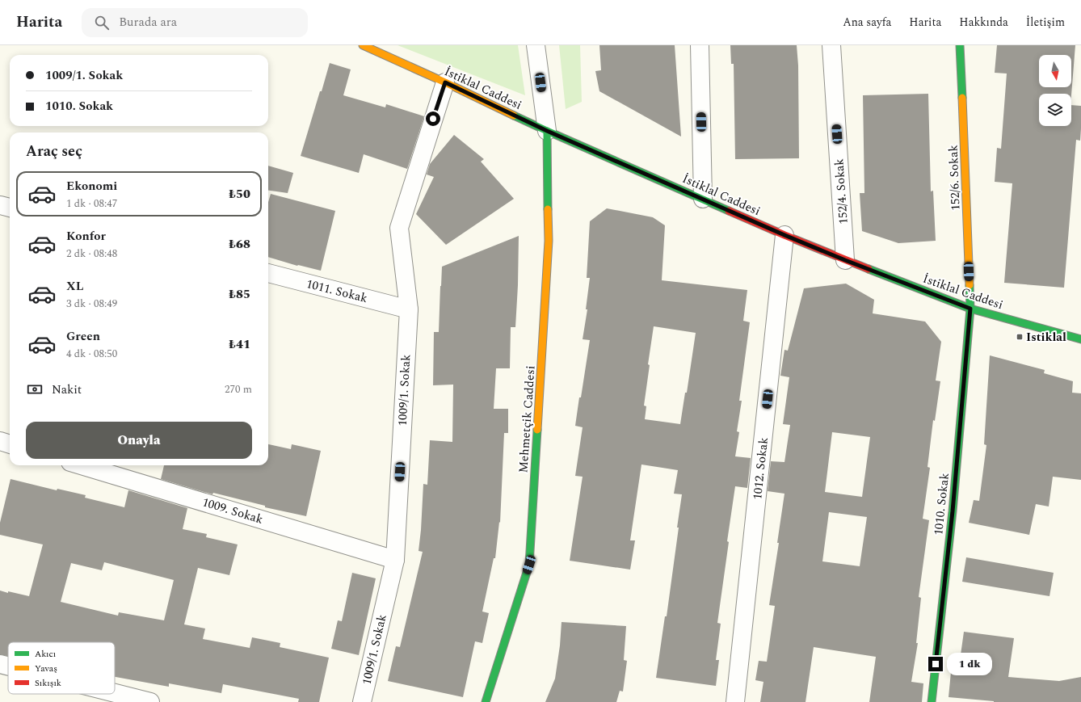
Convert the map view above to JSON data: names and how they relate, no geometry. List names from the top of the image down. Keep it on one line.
{"streets":{"street":["İstiklal Caddesi","152/6. Sokak","152/4. Sokak","1011. Sokak","1009/1. Sokak","Mehmetçik Caddesi","1012. Sokak","1010. Sokak","1009. Sokak"]},"crossings":[["İstiklal Caddesi","152/6. Sokak"],["İstiklal Caddesi","152/4. Sokak"],["İstiklal Caddesi","1009/1. Sokak"],["İstiklal Caddesi","Mehmetçik Caddesi"],["İstiklal Caddesi","1012. Sokak"],["İstiklal Caddesi","1010. Sokak"],["152/6. Sokak","1010. Sokak"],["1011. Sokak","1009/1. Sokak"],["1009/1. Sokak","1009. Sokak"]],"places":{"transit":["Istiklal"]},"legend":["Akıcı","Yavaş","Sıkışık"],"north":"bottom","page":{"header":"Harita","search":"Burada ara","nav":["Ana sayfa","Harita","Hakkında","İletişim"],"banner":["1009/1. Sokak","1010. Sokak"],"heading":"Araç seç","list":[{"name":"Ekonomi","note":"1 dk · 08:47","value":"₺50"},{"name":"Konfor","note":"2 dk · 08:48","value":"₺68"},{"name":"XL","note":"3 dk · 08:49","value":"₺85"},{"name":"Green","note":"4 dk · 08:50","value":"₺41"}],"pay":["Nakit","270 m"],"buttons":"Onayla","bubble":"1 dk"}}
